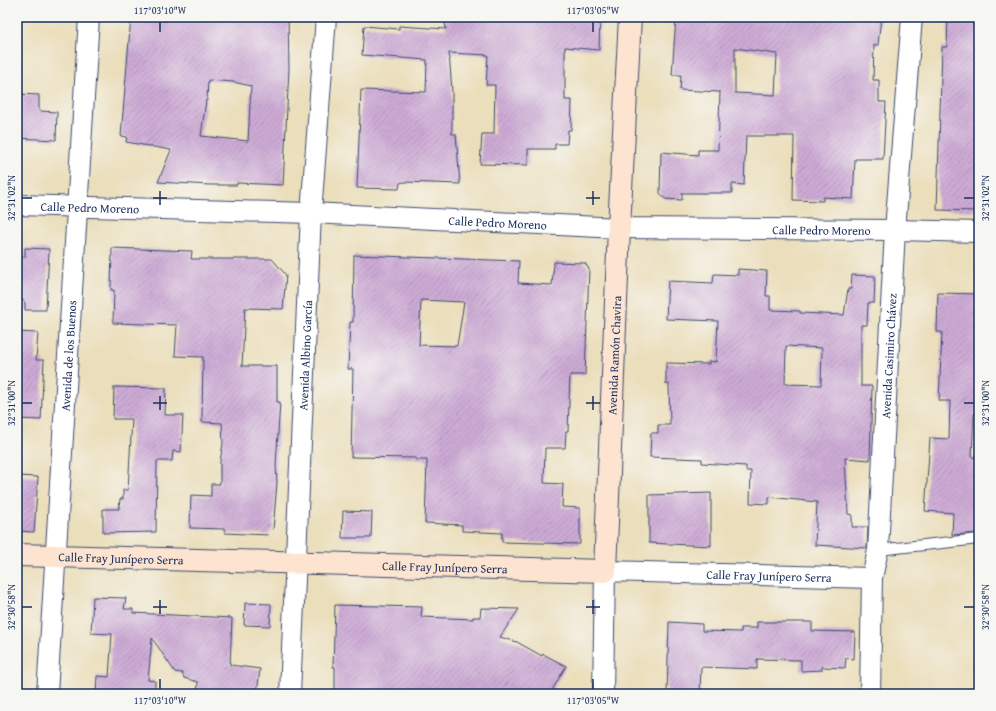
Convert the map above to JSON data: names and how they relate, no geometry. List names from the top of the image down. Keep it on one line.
{"streets":{"main road":["Avenida Ramón Chavira","Calle Fray Junípero Serra"],"street":["Calle Pedro Moreno","Avenida de los Buenos","Avenida Albino García","Avenida Casimiro Chávez"]},"crossings":[["Calle Pedro Moreno","Avenida de los Buenos"],["Calle Pedro Moreno","Avenida Albino García"],["Calle Pedro Moreno","Avenida Ramón Chavira"],["Calle Pedro Moreno","Avenida Casimiro Chávez"],["Avenida de los Buenos","Calle Fray Junípero Serra"],["Avenida Albino García","Calle Fray Junípero Serra"],["Avenida Ramón Chavira","Calle Fray Junípero Serra"],["Avenida Casimiro Chávez","Calle Fray Junípero Serra"]],"coordinates":["117°03'10\"W","117°03'05\"W","32°31'02\"N","32°31'00\"N","32°30'58\"N"]}
